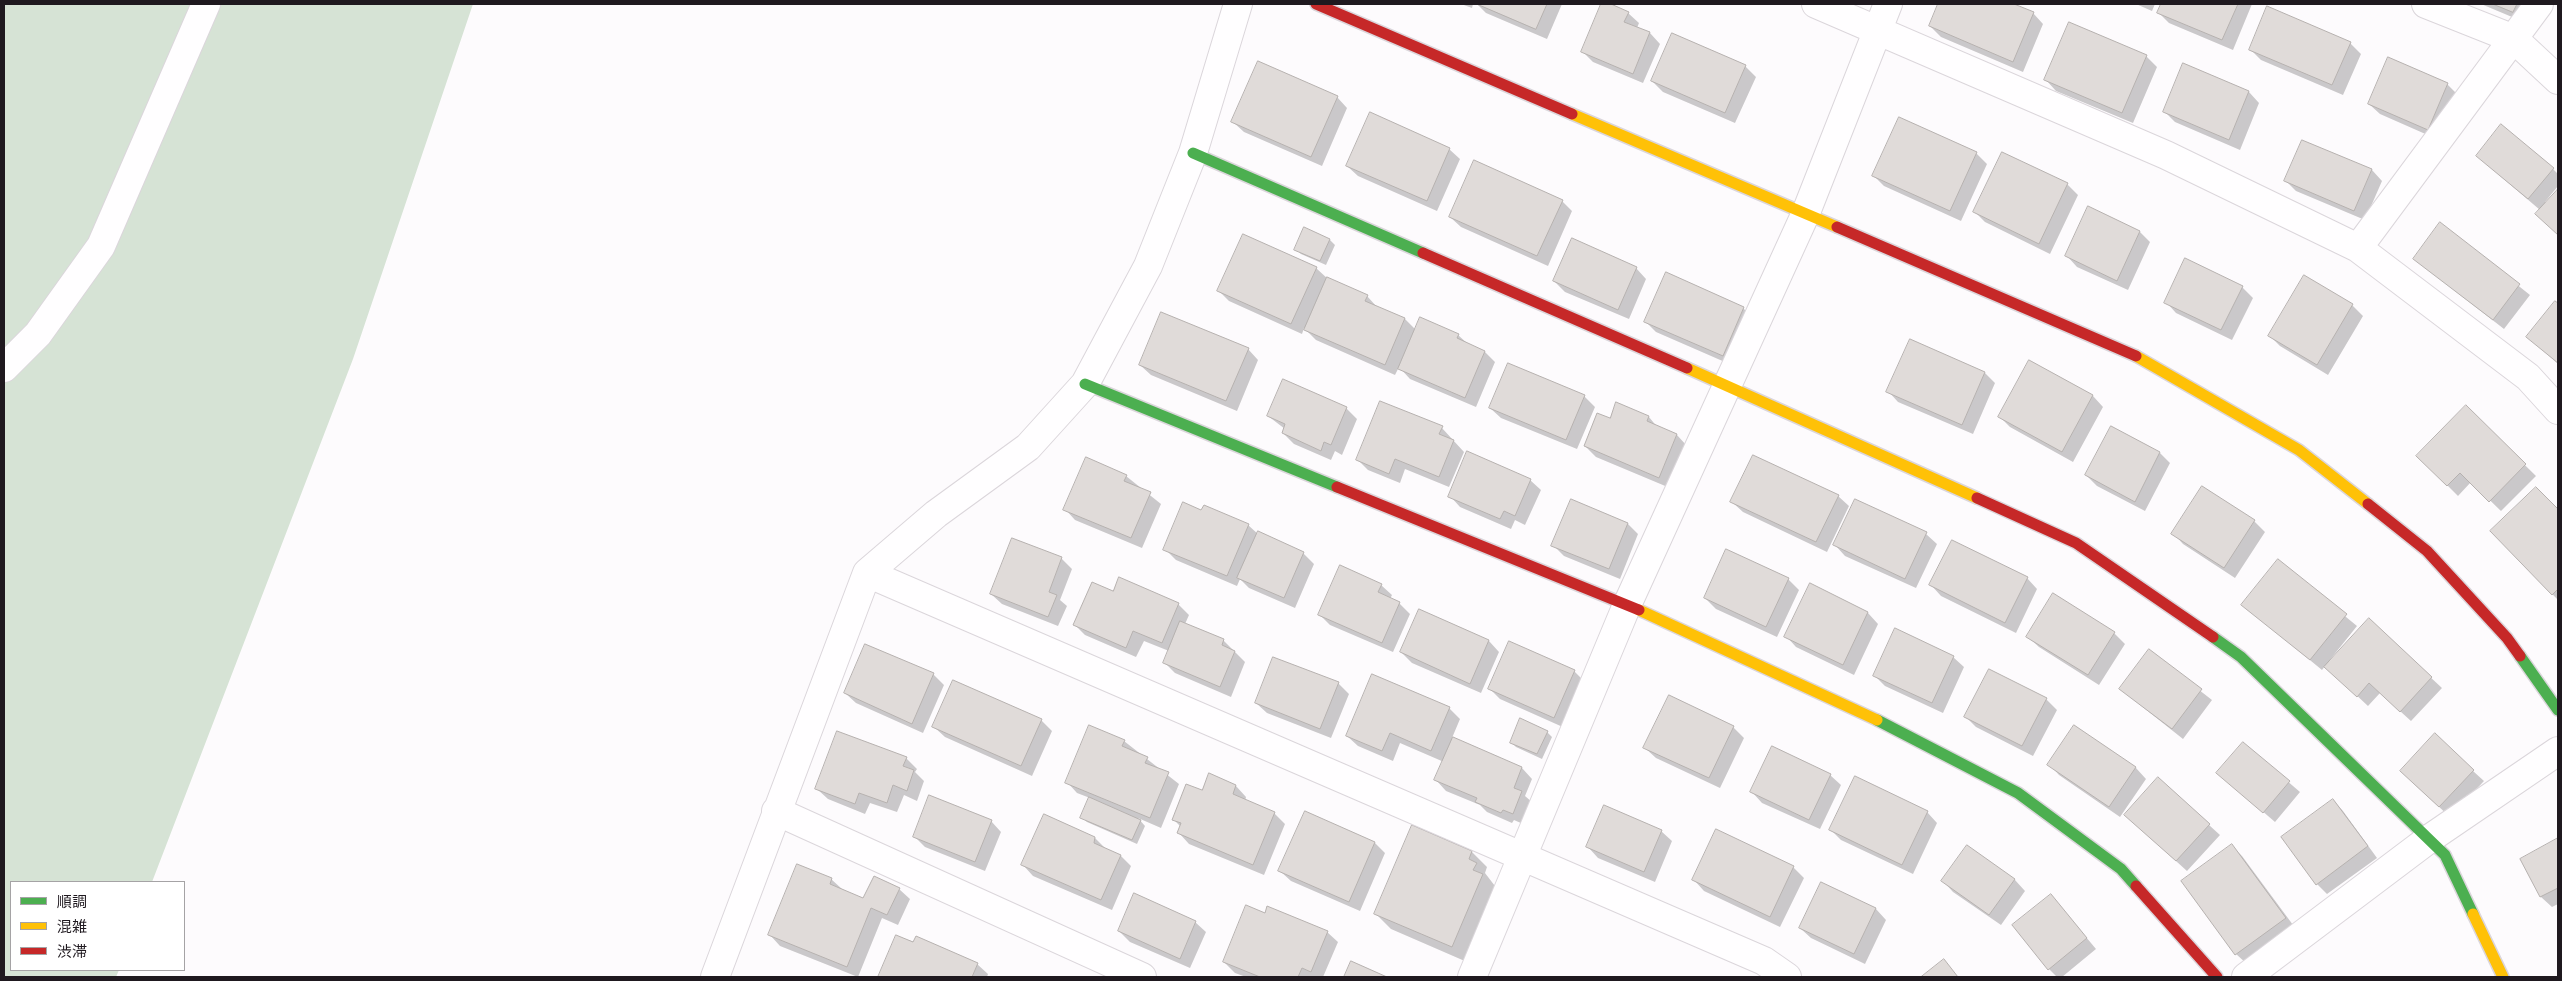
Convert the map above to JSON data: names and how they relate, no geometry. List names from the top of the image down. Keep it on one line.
{"legend":["順調","混雑","渋滞"]}
